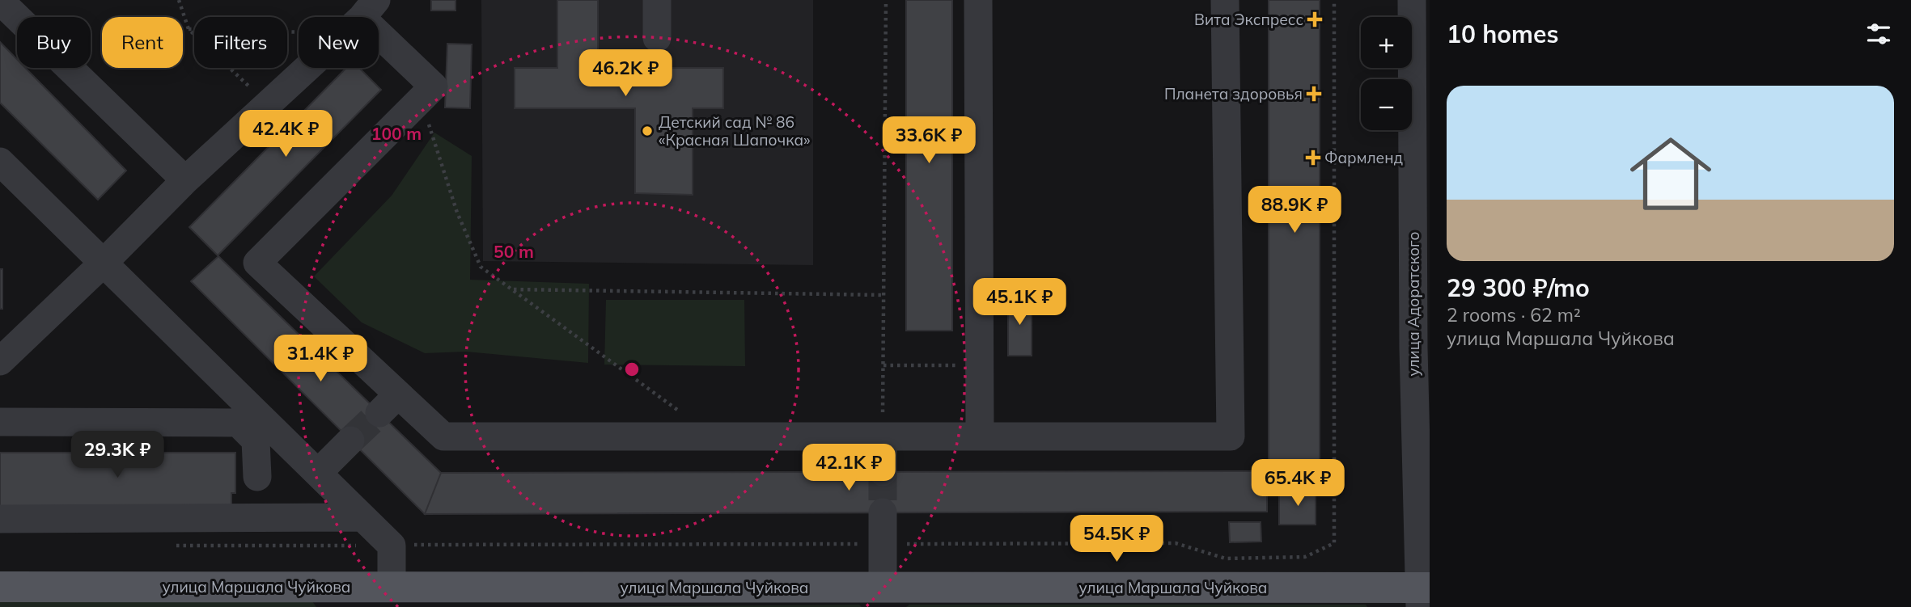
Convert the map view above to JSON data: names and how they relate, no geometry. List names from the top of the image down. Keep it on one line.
{"streets":{"main road":["улица Маршала Чуйкова"],"street":["улица Адоратского"]},"crossings":[["улица Адоратского","улица Маршала Чуйкова"]],"places":{"health":["Вита Экспресс","Планета здоровья","Фармленд"],"other":["Детский сад № 86 «Красная Шапочка»"]},"page":{"heading":"10 homes","map_buttons":["+","−"],"chip":["Buy","Rent","Filters","New"],"price":["46.2K ₽","42.4K ₽","33.6K ₽","88.9K ₽","45.1K ₽","31.4K ₽","29.3K ₽","42.1K ₽","65.4K ₽","54.5K ₽"],"list":[{"name":"29 300 ₽/mo","note":"2 rooms · 62 m² · улица Маршала Чуйкова"}]},"rings":["100 m","50 m"]}
